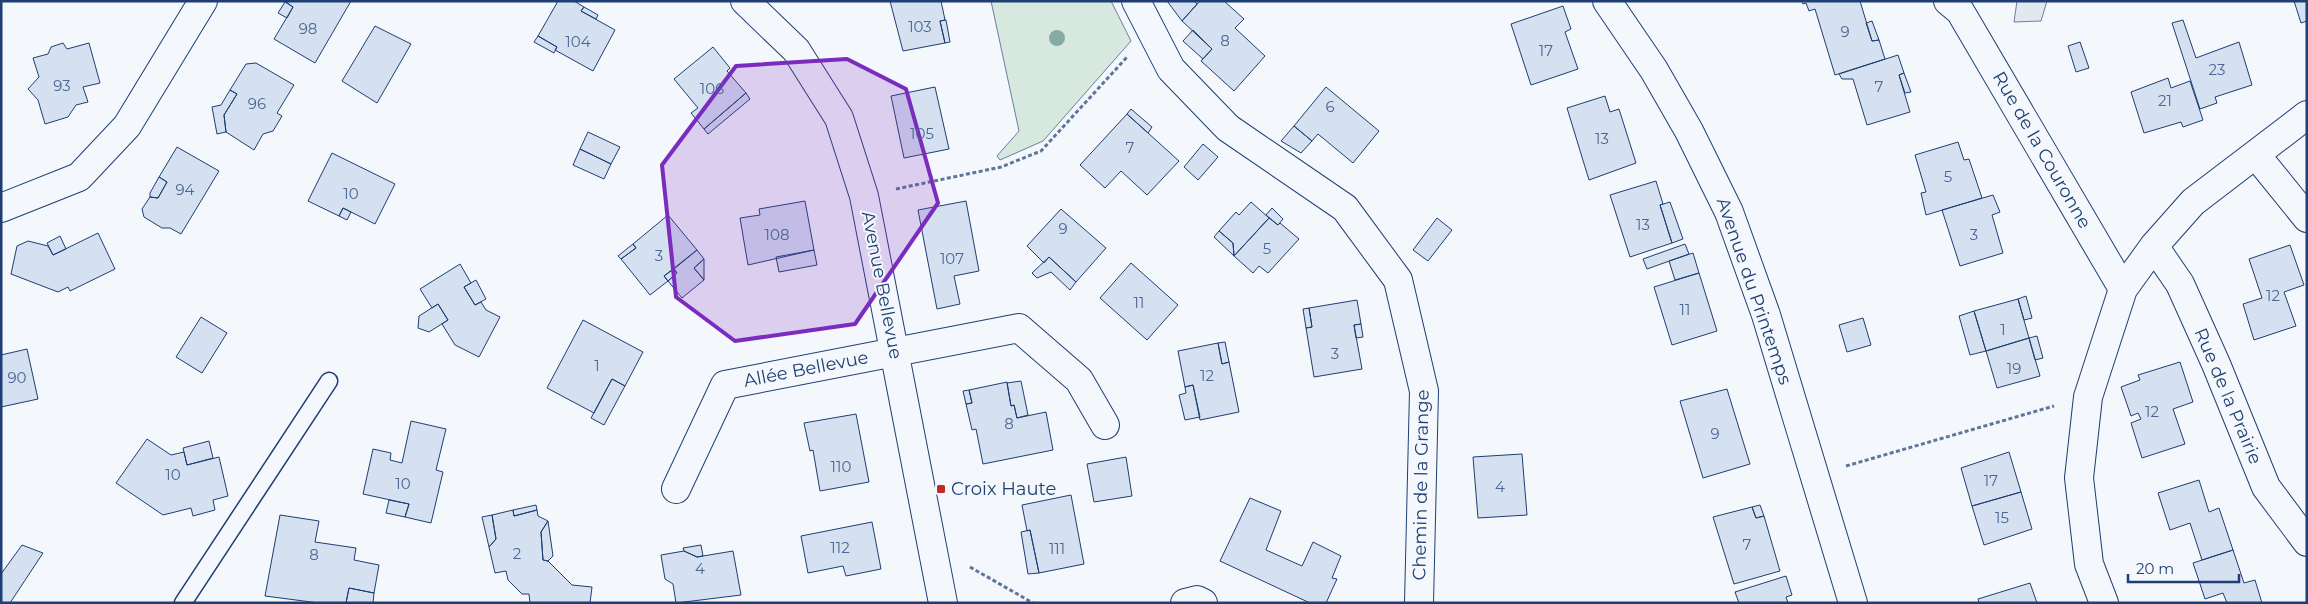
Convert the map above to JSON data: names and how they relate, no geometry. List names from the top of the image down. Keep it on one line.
{"streets":{"street":["Rue de la Couronne","Avenue Bellevue","Avenue du Printemps","Allée Bellevue","Rue de la Prairie","Chemin de la Grange"]},"crossings":[["Avenue Bellevue","Allée Bellevue"]],"places":{"transit":["Croix Haute"]},"house_numbers":["103","98","9","8","104","17","23","93","7","106","21","96","6","105","13","7","5","94","10","13","9","108","3","5","3","107","12","11","11","1","3","1","19","12","90","12","8","9","110","10","17","10","4","15","7","112","111","2","8","4"],"scale_bar":"20 m"}
